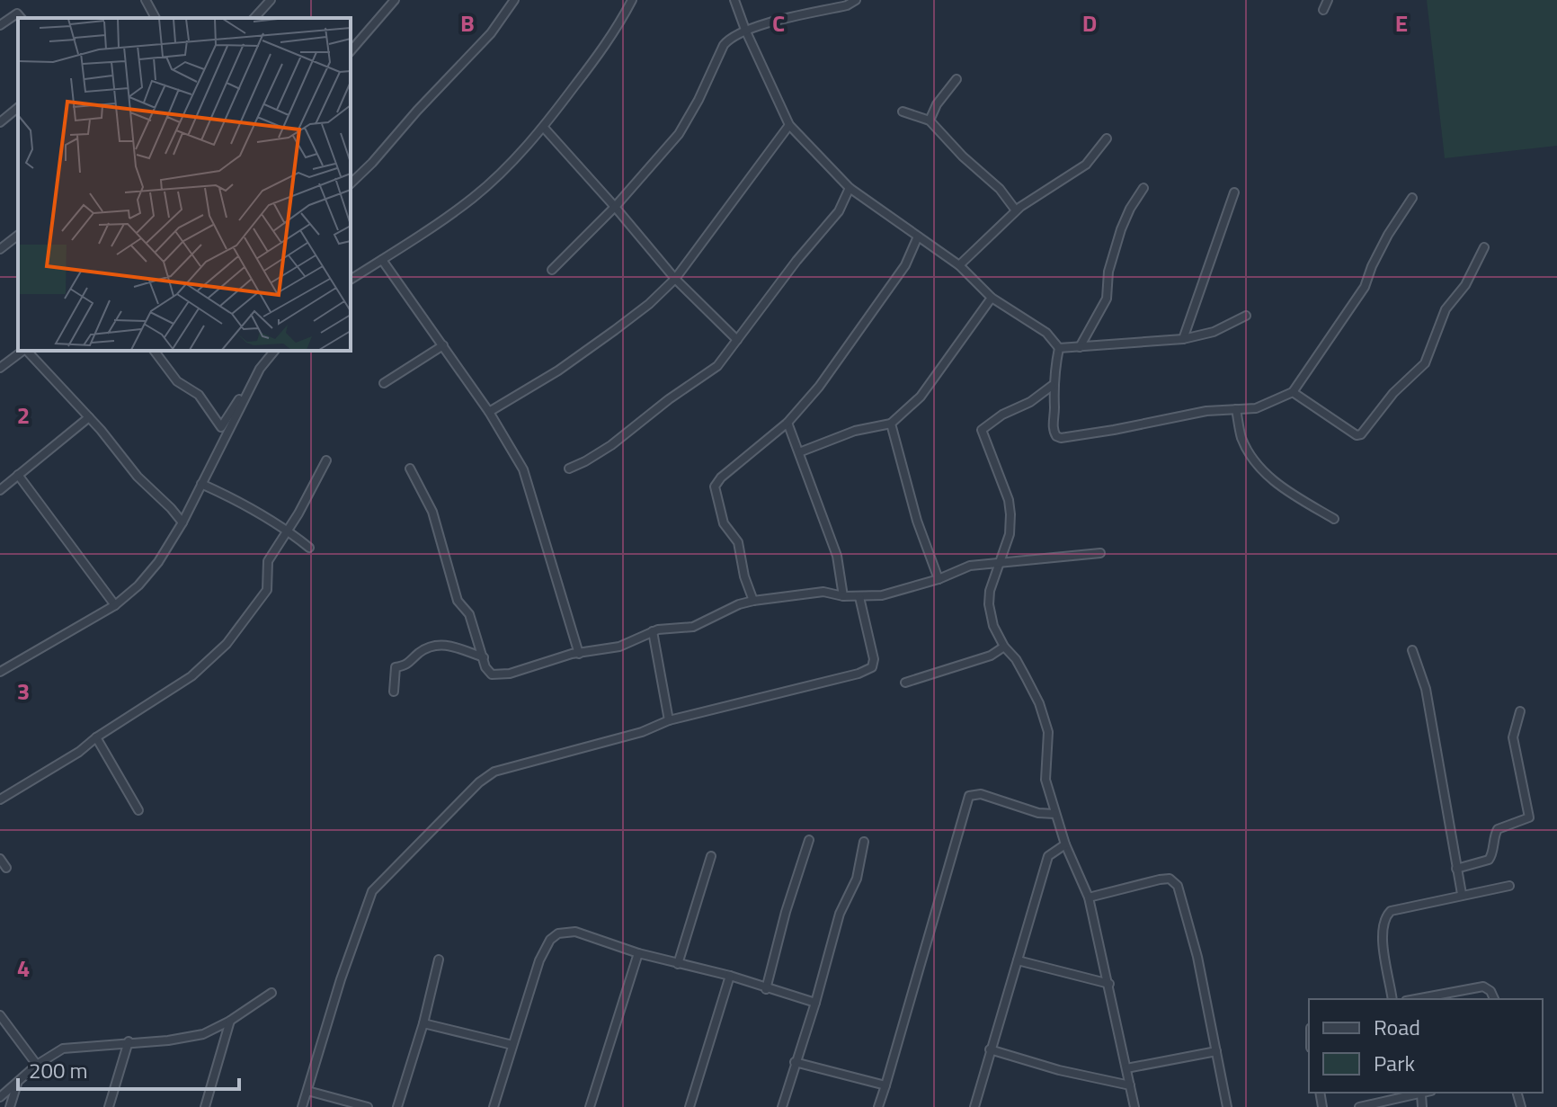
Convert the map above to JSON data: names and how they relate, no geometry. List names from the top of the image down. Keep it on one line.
{"legend":["Road","Park"],"scale_bar":"200 m","grid":{"columns":["B","C","D","E"],"rows":["2","3","4"]}}
